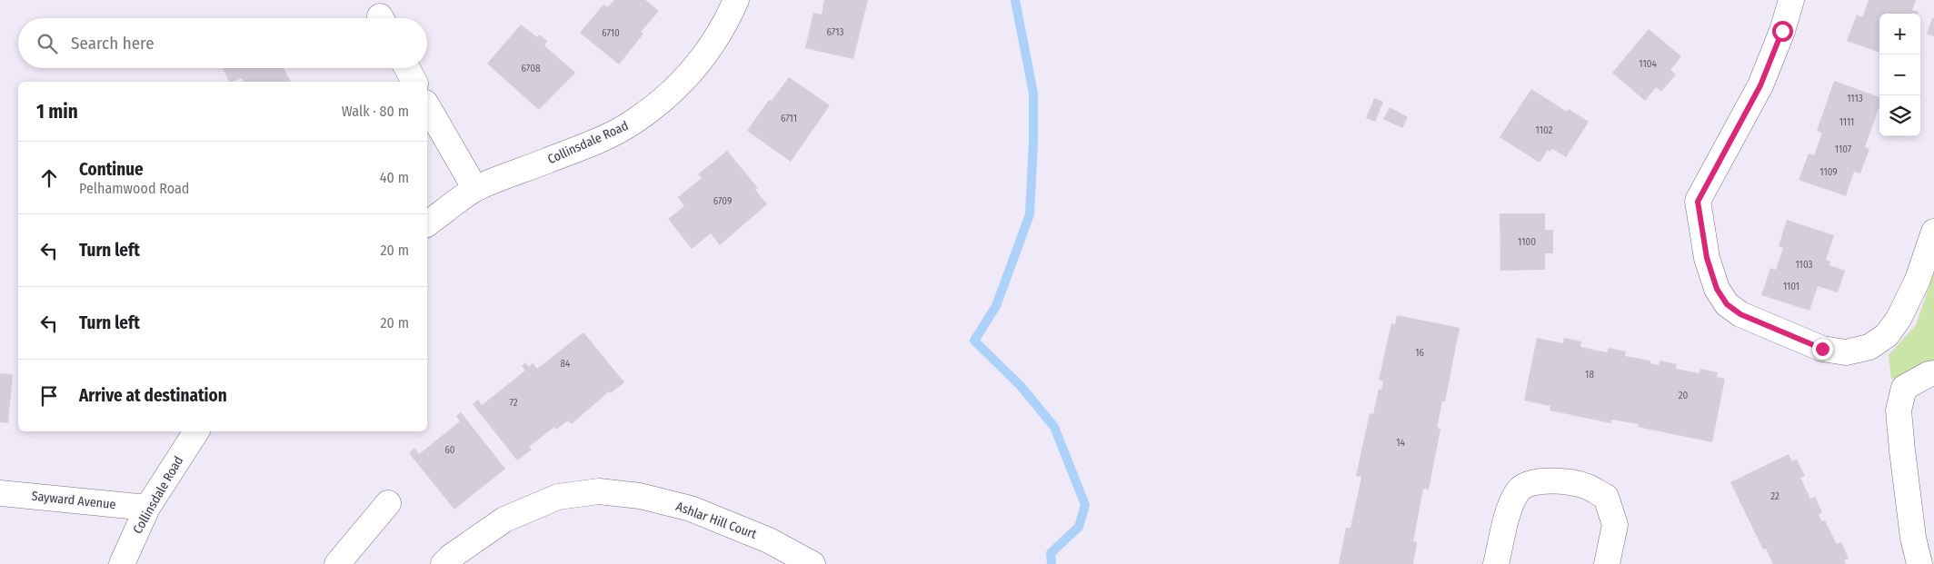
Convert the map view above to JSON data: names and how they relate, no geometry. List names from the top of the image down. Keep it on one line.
{"streets":{"street":["Collinsdale Road","Sayward Avenue","Ashlar Hill Court"]},"crossings":[["Collinsdale Road","Sayward Avenue"]],"house_numbers":["6713","6710","1104","6708","1113","6711","1111","1102","1107","1109","6709","1100","1103","1101","16","84","18","20","72","14","60","22"],"page":{"map_buttons":["+","−"],"search":"Search here","heading":["1 min","Walk · 80 m"],"list":[["Continue","Pelhamwood Road","40 m"],["Turn left","20 m"],["Turn left","20 m"],"Arrive at destination"]}}
